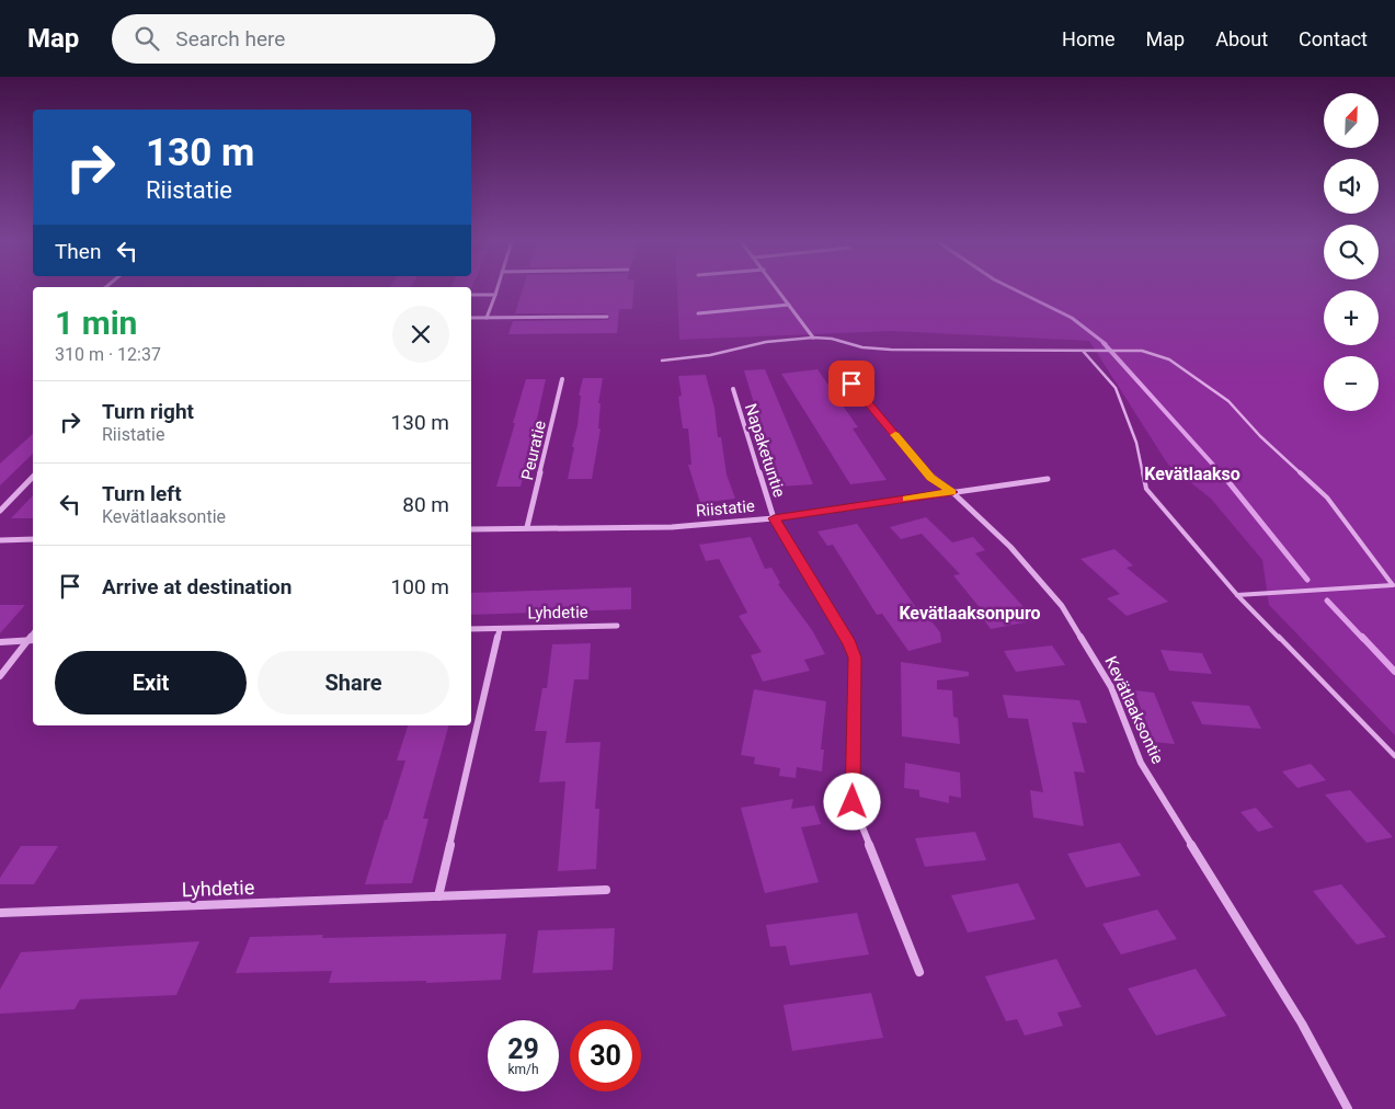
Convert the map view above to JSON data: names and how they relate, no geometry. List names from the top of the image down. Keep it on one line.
{"streets":{"street":["Peuratie","Napaketuntie","Riistatie","Lyhdetie","Kevätlaaksontie"]},"crossings":[["Peuratie","Riistatie"],["Napaketuntie","Riistatie"],["Riistatie","Kevätlaaksontie"]],"districts":["Kevätlaakso","Kevätlaaksonpuro"],"north":"top right","page":{"header":"Map","search":"Search here","nav":["Home","Map","About","Contact"],"map_buttons":["+","−"],"turn":["130 m","Riistatie"],"then":"Then","heading":["1 min","310 m · 12:37"],"list":[{"name":"Turn right","note":"Riistatie","value":"130 m"},{"name":"Turn left","note":"Kevätlaaksontie","value":"80 m"},{"name":"Arrive at destination","value":"100 m"}],"buttons":["Exit","Share"],"speed":"29 km/h","limit":"30"}}
